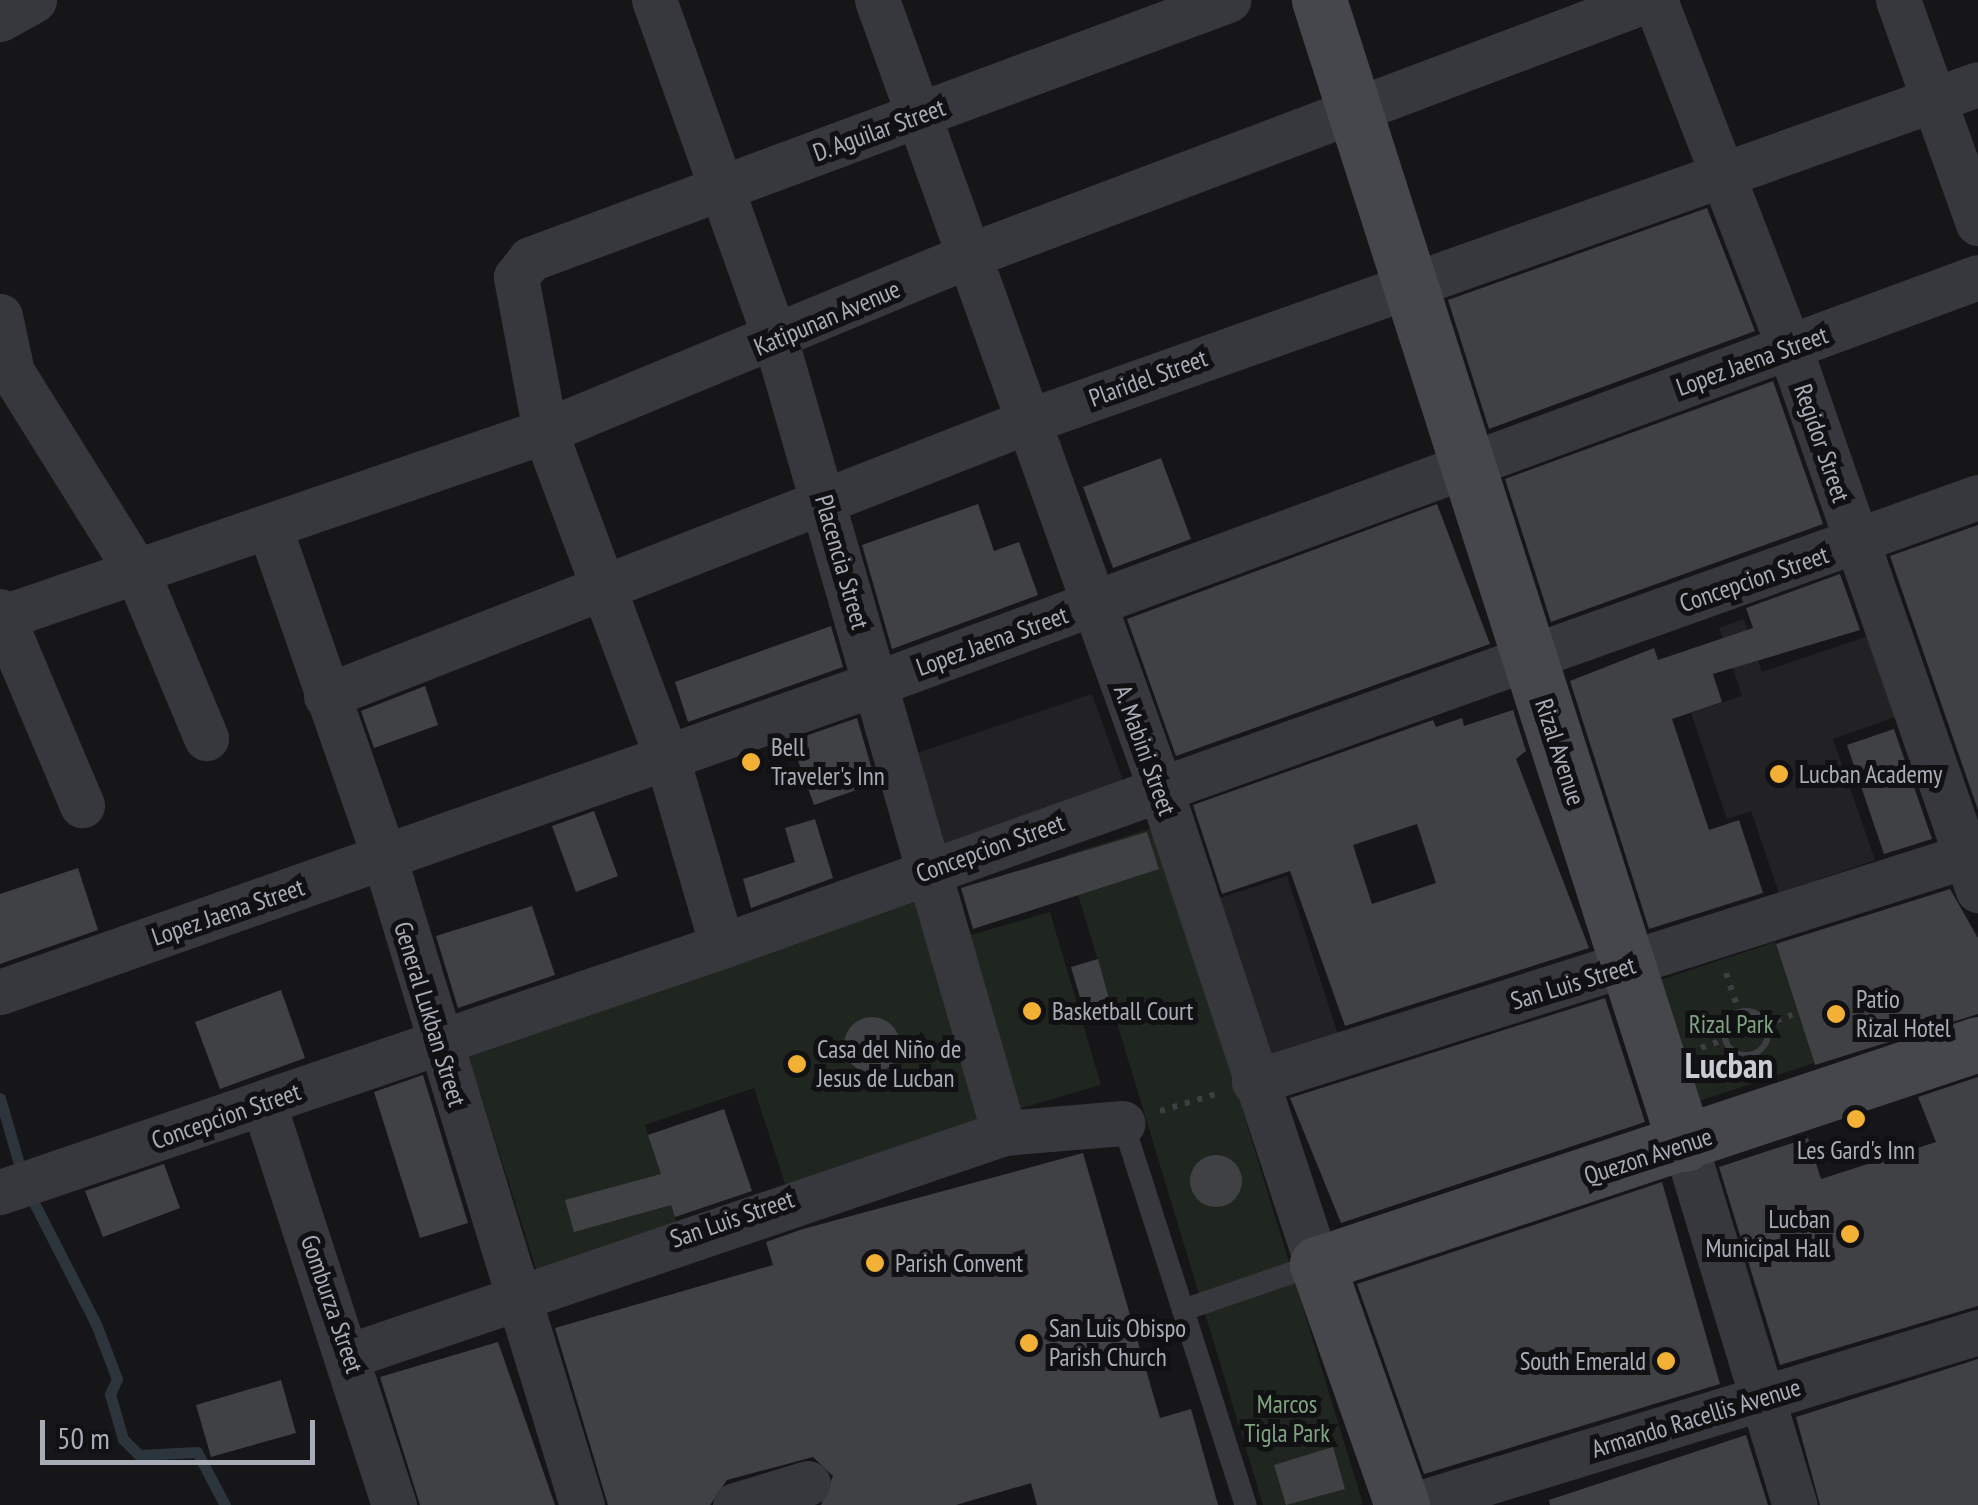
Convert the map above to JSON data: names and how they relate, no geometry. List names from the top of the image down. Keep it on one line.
{"streets":{"main road":["A. Mabini Street","Rizal Avenue","Quezon Avenue"],"street":["D. Aguilar Street","Katipunan Avenue","Lopez Jaena Street","Plaridel Street","Regidor Street","Placencia Street","Concepcion Street","San Luis Street","General Lukban Street","Gomburza Street","Armando Racellis Avenue"]},"crossings":[["D. Aguilar Street","Katipunan Avenue"],["D. Aguilar Street","Placencia Street"],["D. Aguilar Street","A. Mabini Street"],["Katipunan Avenue","Placencia Street"],["Katipunan Avenue","A. Mabini Street"],["Katipunan Avenue","Rizal Avenue"],["Katipunan Avenue","General Lukban Street"],["Lopez Jaena Street","Regidor Street"],["Lopez Jaena Street","Placencia Street"],["Lopez Jaena Street","A. Mabini Street"],["Lopez Jaena Street","Rizal Avenue"],["Lopez Jaena Street","General Lukban Street"],["Plaridel Street","Regidor Street"],["Plaridel Street","Placencia Street"],["Plaridel Street","A. Mabini Street"],["Plaridel Street","Rizal Avenue"],["Plaridel Street","General Lukban Street"],["Regidor Street","Concepcion Street"],["Regidor Street","San Luis Street"],["Placencia Street","Concepcion Street"],["Placencia Street","San Luis Street"],["Concepcion Street","A. Mabini Street"],["Concepcion Street","Rizal Avenue"],["Concepcion Street","General Lukban Street"],["Concepcion Street","Gomburza Street"],["A. Mabini Street","San Luis Street"],["A. Mabini Street","Quezon Avenue"],["Rizal Avenue","San Luis Street"],["Rizal Avenue","Quezon Avenue"],["Rizal Avenue","Armando Racellis Avenue"],["San Luis Street","General Lukban Street"],["San Luis Street","Gomburza Street"]],"districts":["Lucban"],"parks":["Rizal Park","Marcos Tigla Park"],"places":["Bell Traveler's Inn","Lucban Academy","Basketball Court","Patio Rizal Hotel","Casa del Niño de Jesus de Lucban","Les Gard's Inn","Lucban Municipal Hall","Parish Convent","San Luis Obispo Parish Church","South Emerald"],"scale_bar":"50 m"}
